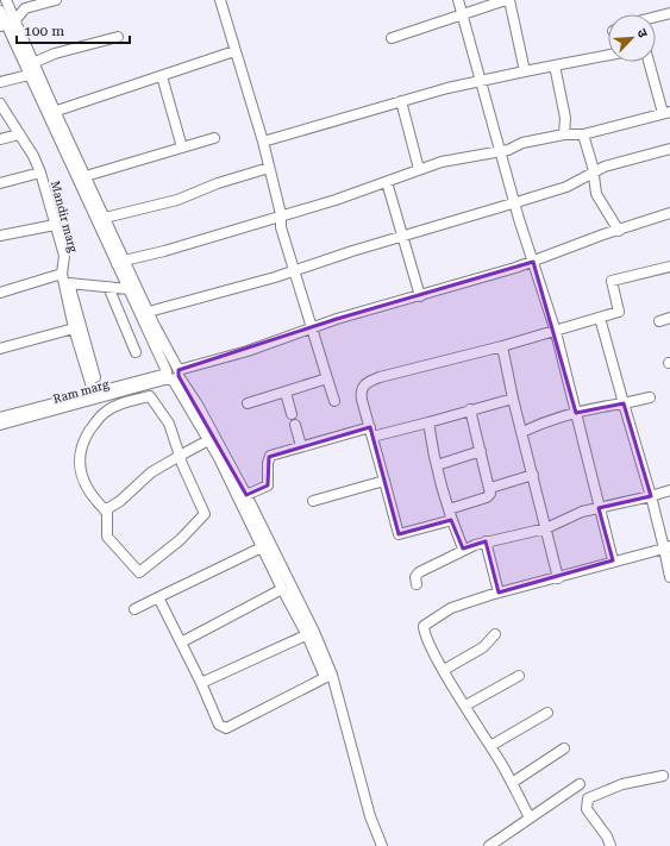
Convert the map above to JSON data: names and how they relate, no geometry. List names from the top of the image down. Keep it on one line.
{"streets":{"street":["Mandir marg","Ram marg"]},"crossings":[["Mandir marg","Ram marg"]],"scale_bar":"100 m","north":"top right"}
